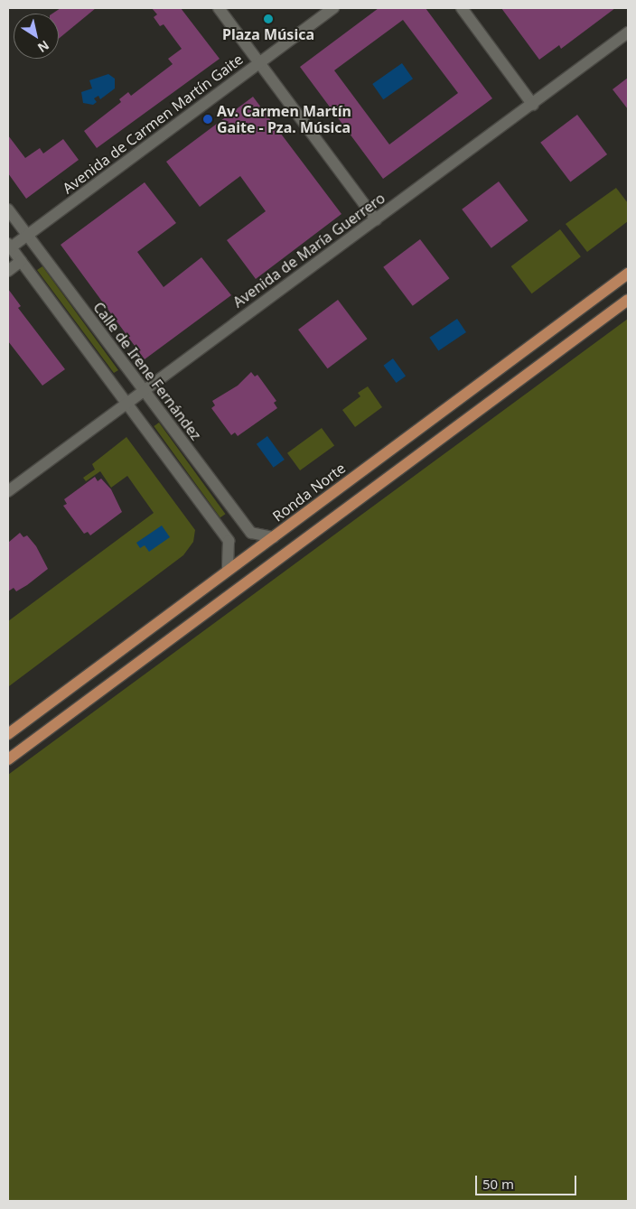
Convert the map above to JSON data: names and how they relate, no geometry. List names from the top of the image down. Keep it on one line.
{"streets":{"main road":["Ronda Norte"],"street":["Avenida de Carmen Martín Gaite","Avenida de María Guerrero","Calle de Irene Fernández"]},"crossings":[["Avenida de Carmen Martín Gaite","Calle de Irene Fernández"],["Avenida de María Guerrero","Calle de Irene Fernández"],["Calle de Irene Fernández","Ronda Norte"]],"places":["Plaza Música","Av. Carmen Martín Gaite - Pza. Música"],"scale_bar":"50 m","north":"bottom right"}
